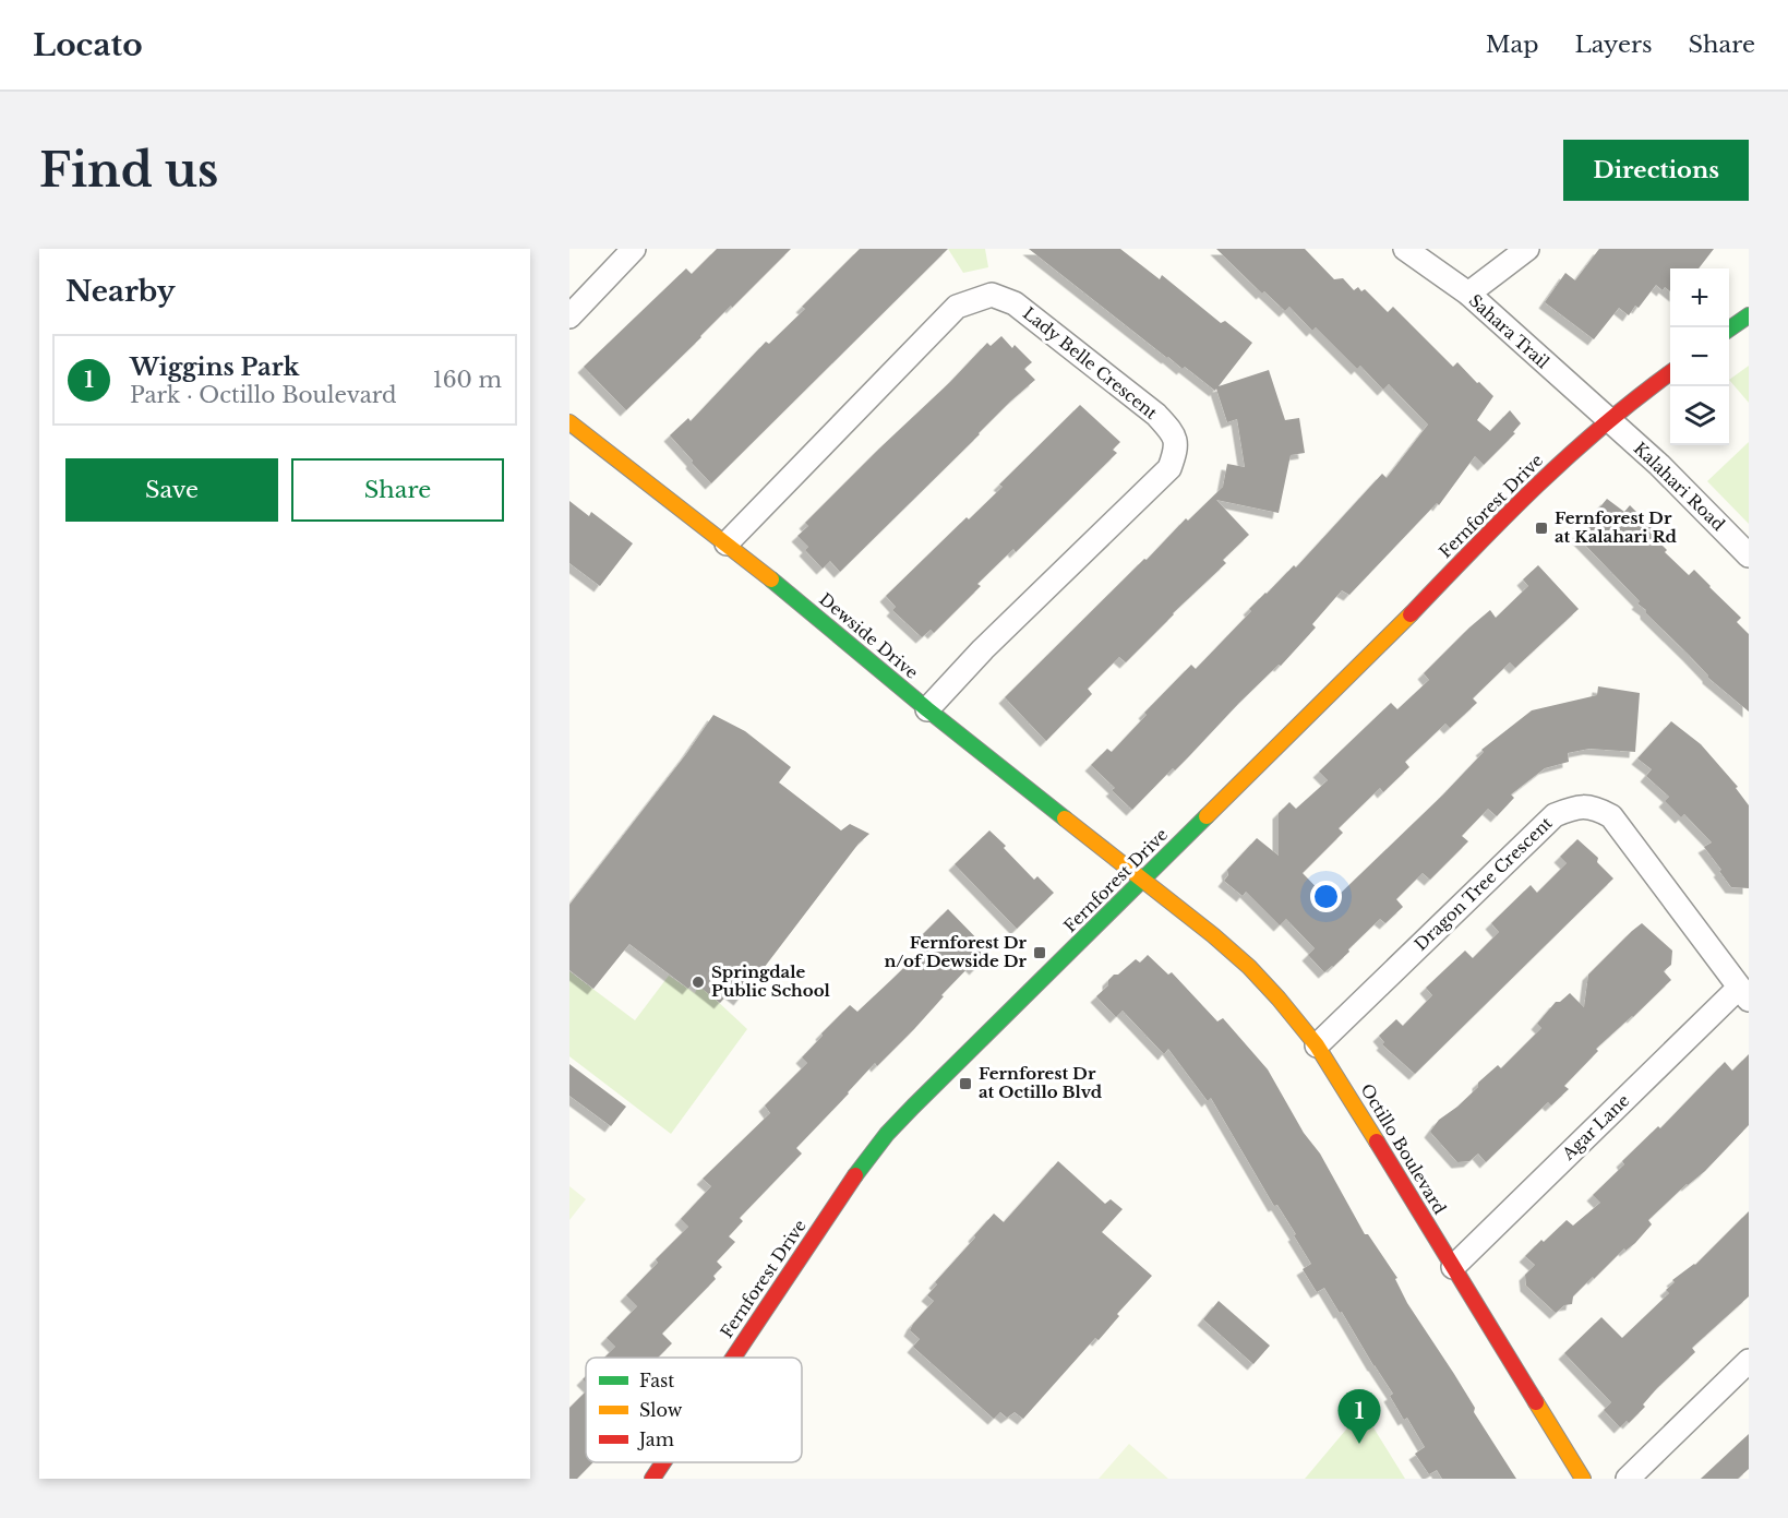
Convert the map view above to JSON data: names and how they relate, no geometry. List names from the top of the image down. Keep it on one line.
{"streets":{"street":["Sahara Trail","Lady Belle Crescent","Kalahari Road","Fernforest Drive","Dewside Drive","Dragon Tree Crescent","Agar Lane","Octillo Boulevard"]},"crossings":[["Sahara Trail","Kalahari Road"],["Sahara Trail","Fernforest Drive"],["Lady Belle Crescent","Dewside Drive"],["Kalahari Road","Fernforest Drive"],["Fernforest Drive","Dewside Drive"],["Fernforest Drive","Octillo Boulevard"],["Dewside Drive","Octillo Boulevard"],["Dragon Tree Crescent","Agar Lane"],["Dragon Tree Crescent","Octillo Boulevard"],["Agar Lane","Octillo Boulevard"]],"places":{"transit":["Fernforest Dr at Kalahari Rd","Fernforest Dr n/of Dewside Dr","Fernforest Dr at Octillo Blvd"],"other":["Springdale Public School"]},"legend":["Fast","Slow","Jam"],"page":{"header":"Locato","nav":["Map","Layers","Share"],"buttons":["Directions",["Save","Share"]],"title":"Find us","heading":"Nearby","map_buttons":["+","−"],"list":[{"mark":"1","name":"Wiggins Park","note":"Park · Octillo Boulevard","value":"160 m"}],"pins":"1"}}
